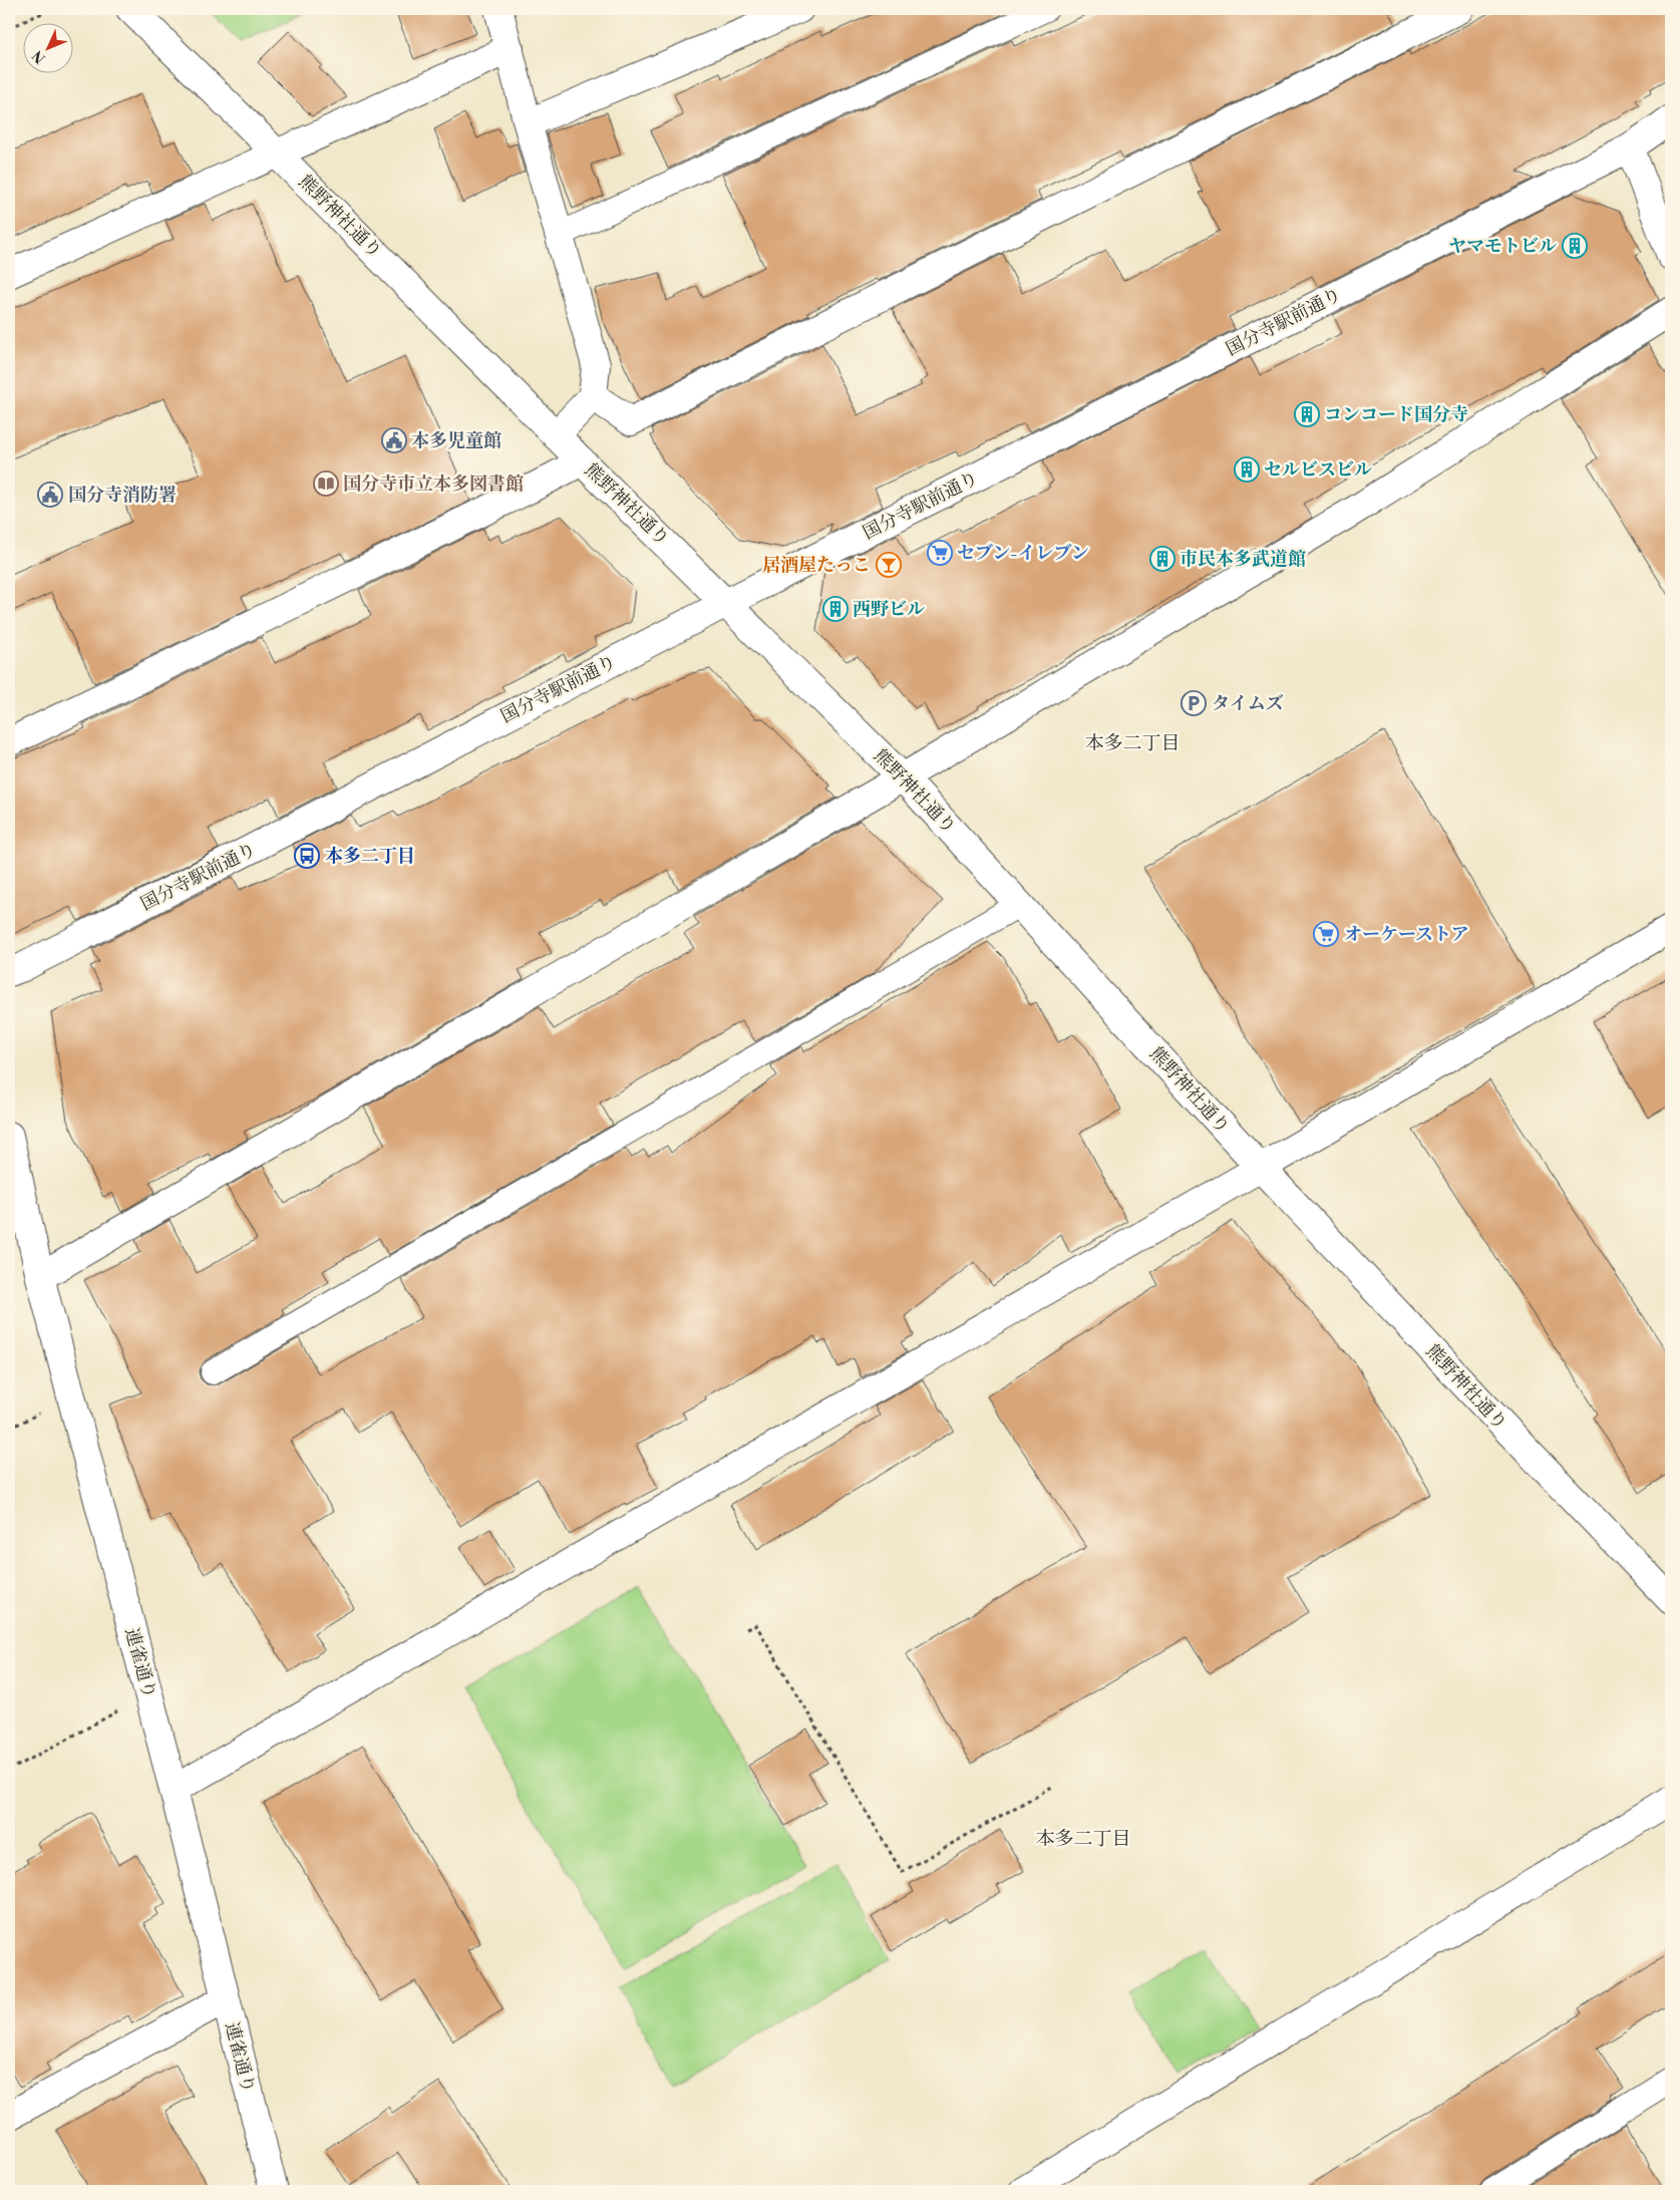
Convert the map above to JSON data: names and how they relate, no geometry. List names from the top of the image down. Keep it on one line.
{"streets":{"street":["熊野神社通り","国分寺駅前通り","連雀通り"]},"crossings":[["熊野神社通り","国分寺駅前通り"]],"districts":["本多二丁目","本多二丁目"],"places":{"building":["ヤマモトビル","コンコード国分寺","セルビスビル","市民本多武道館","西野ビル"],"public building":["本多児童館","国分寺消防署"],"library":["国分寺市立本多図書館"],"supermarket":["セブン-イレブン","オーケーストア"],"bar":["居酒屋たっこ"],"parking":["タイムズ"],"bus stop":["本多二丁目"]},"north":"bottom left"}
